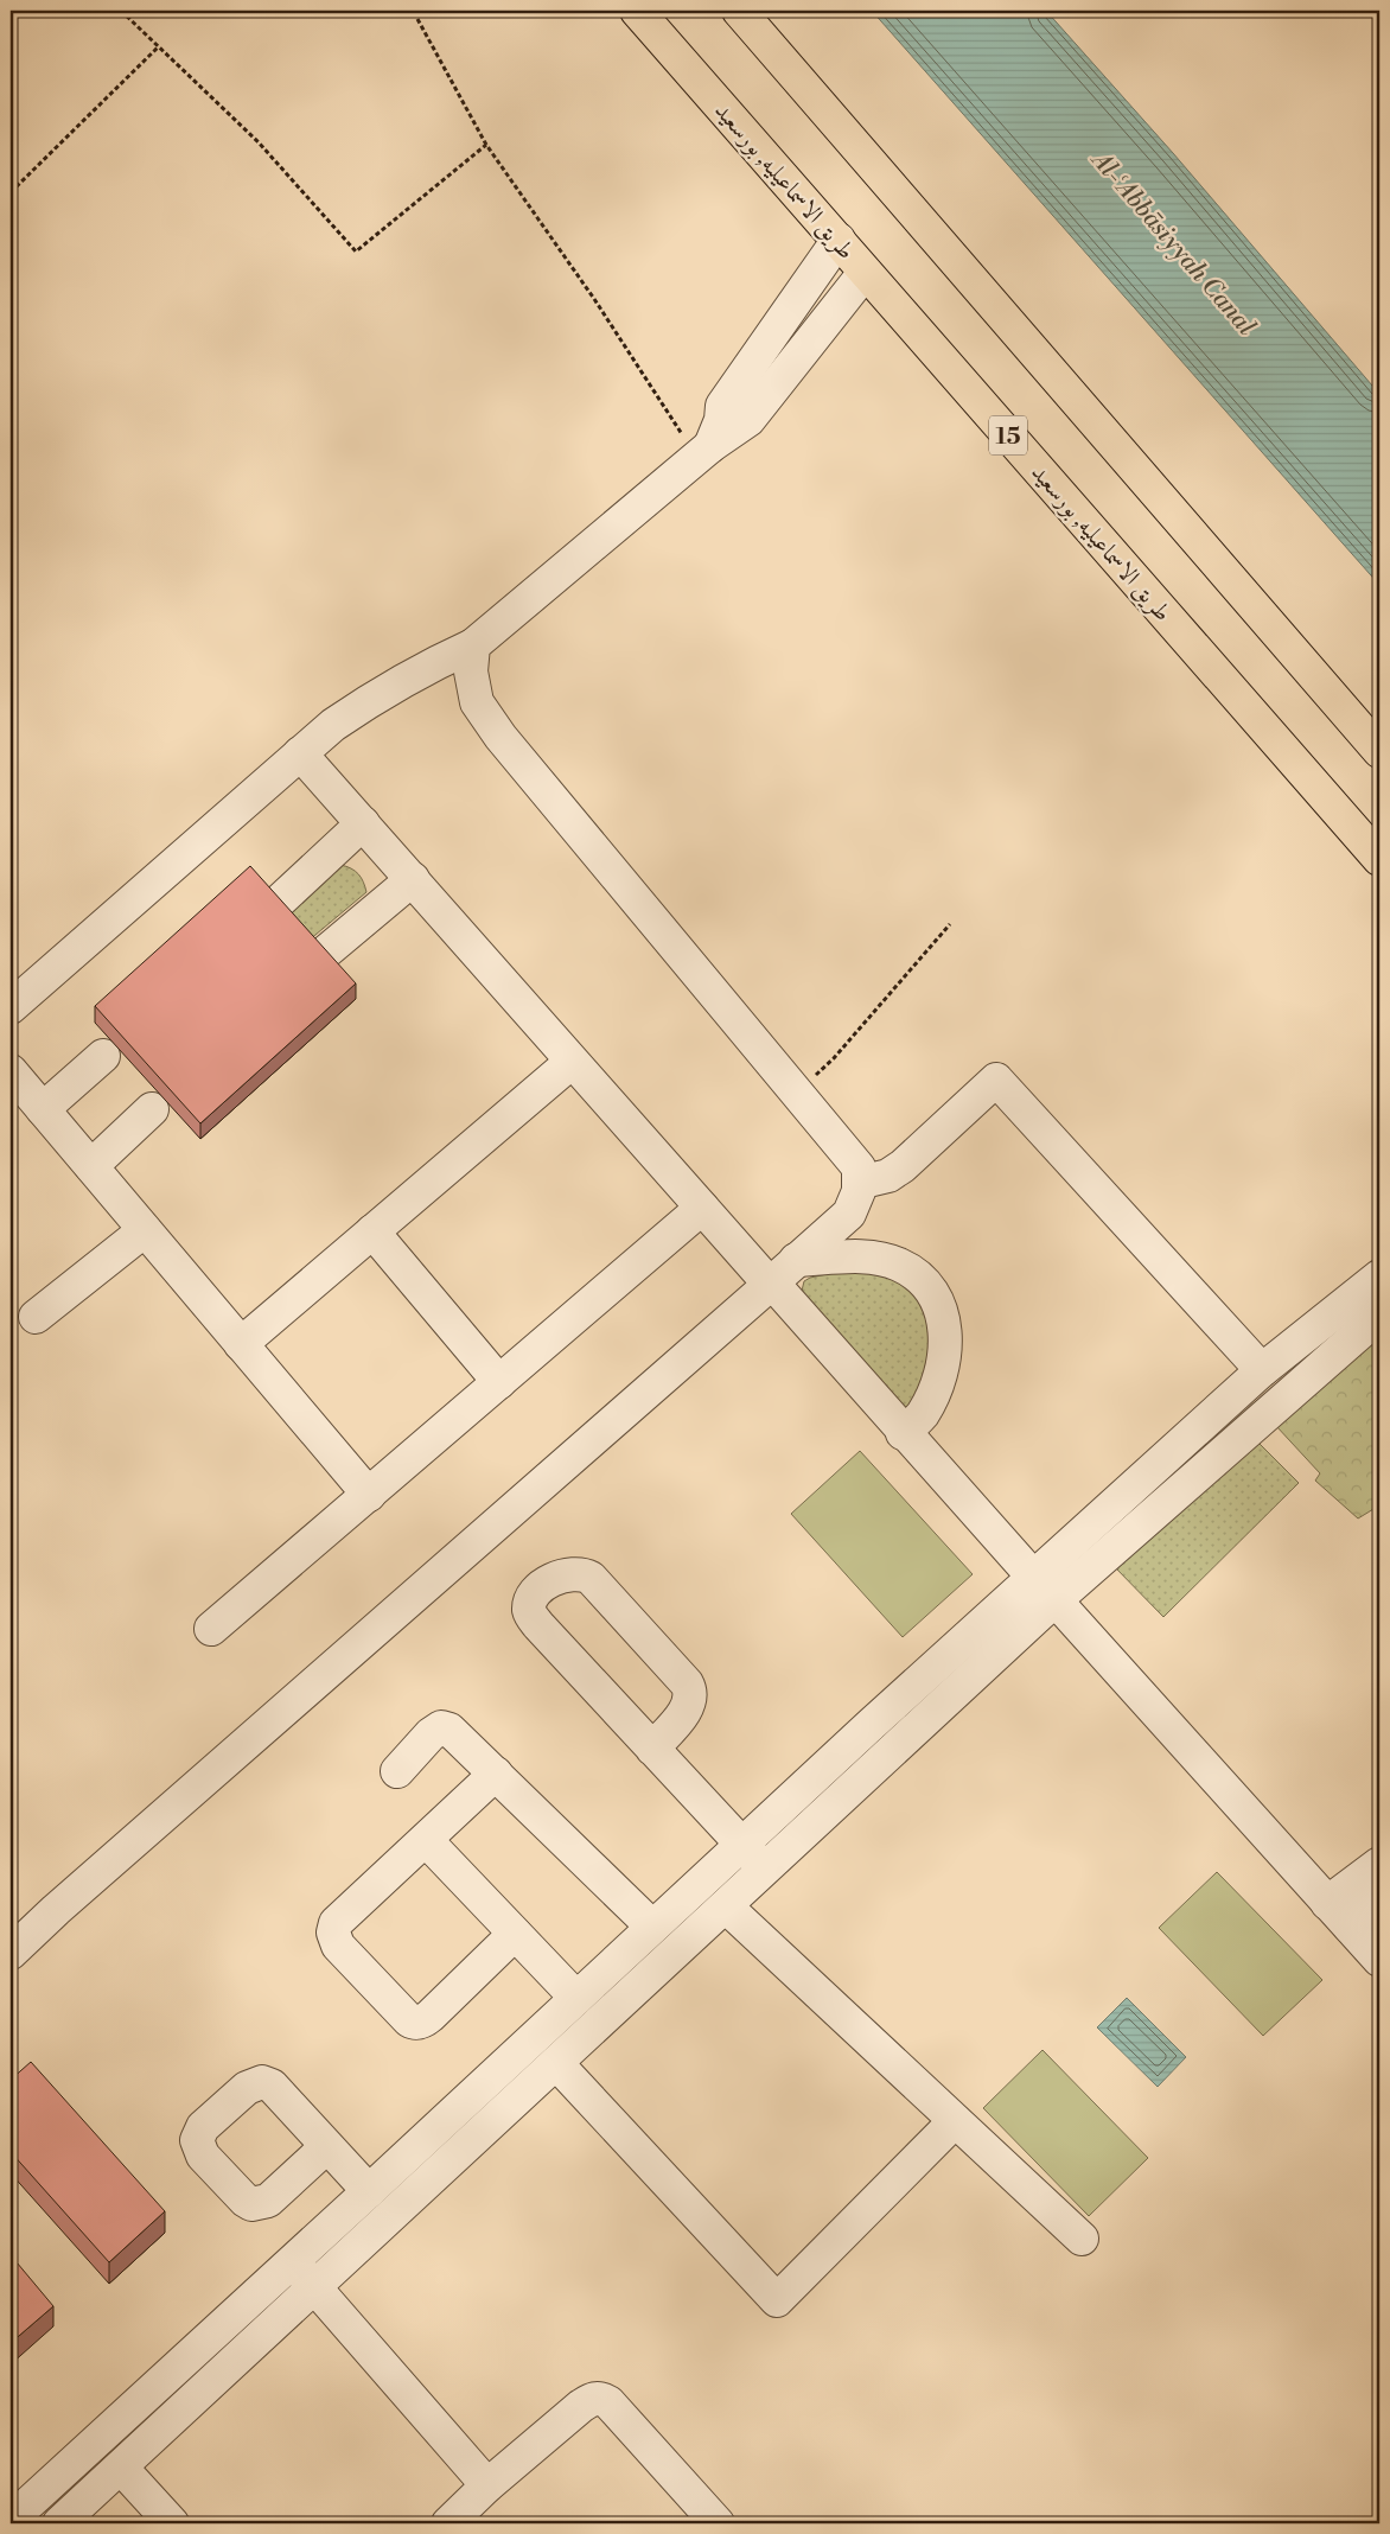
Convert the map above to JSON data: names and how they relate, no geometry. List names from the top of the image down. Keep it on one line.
{"streets":{"highway":["طريق الاسماعيليه, بورسعيد","15"]},"water":["Al-ʿAbbāsiyyah Canal"]}
